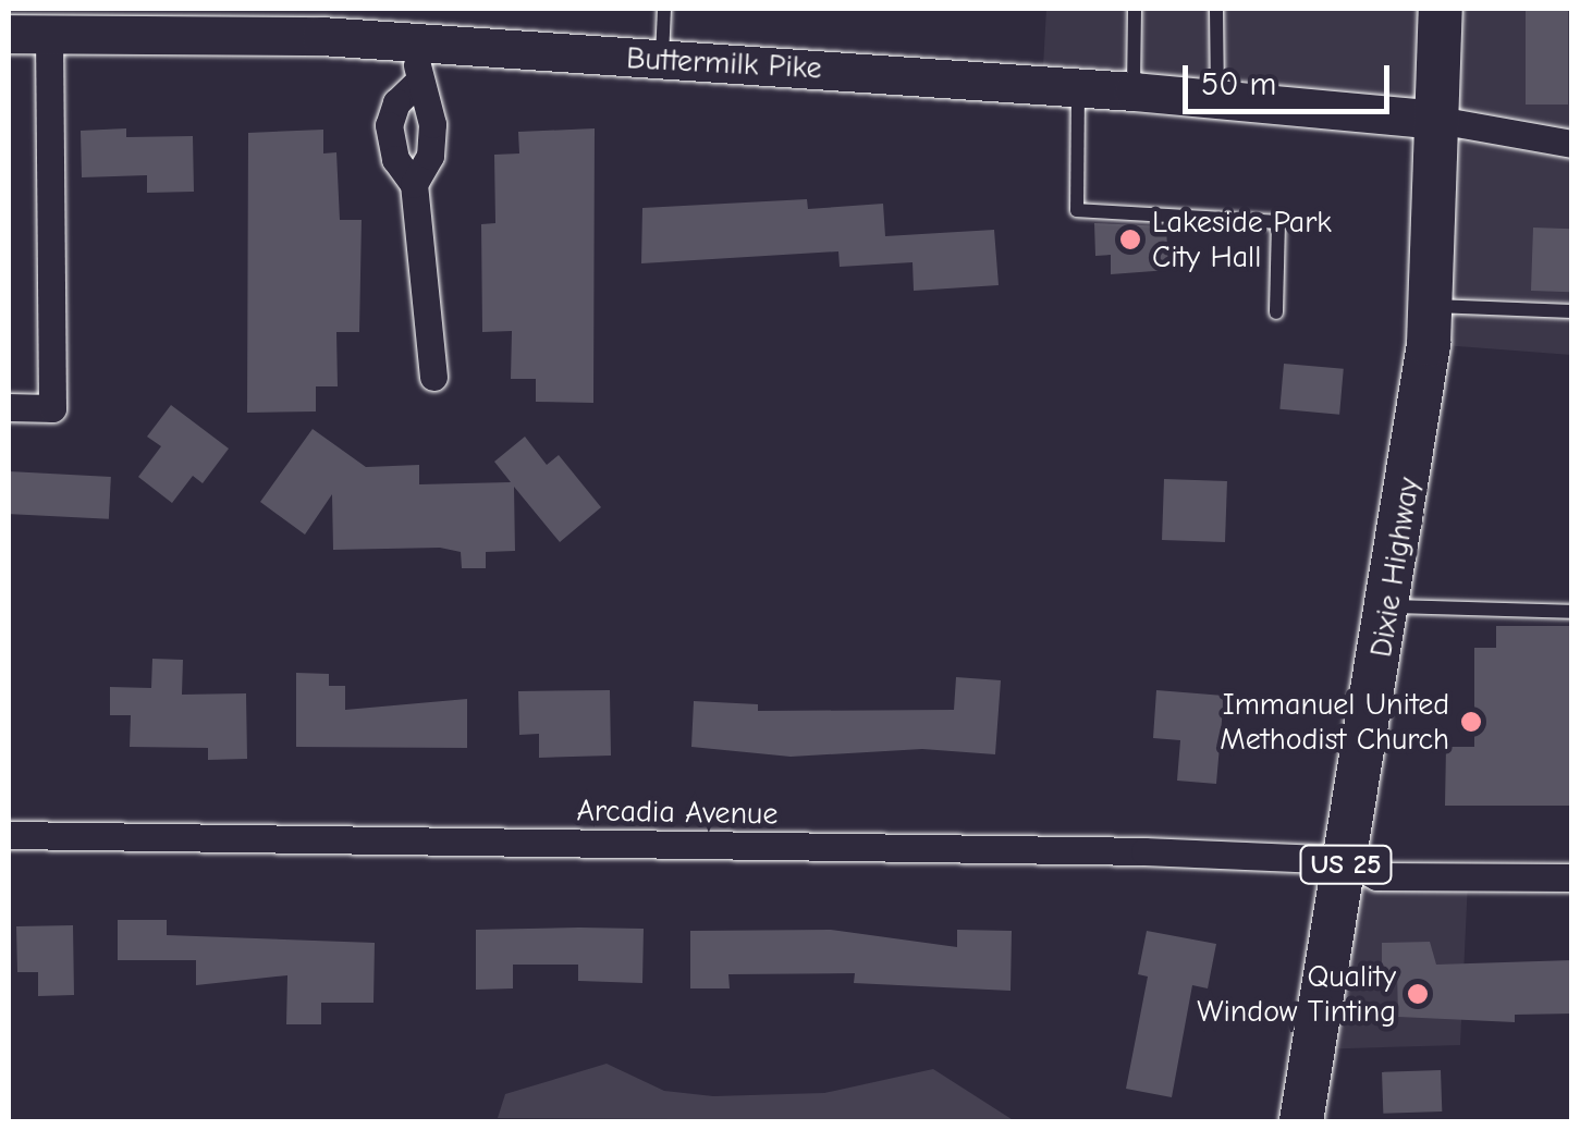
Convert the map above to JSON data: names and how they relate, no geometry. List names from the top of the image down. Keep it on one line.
{"streets":{"main road":["Buttermilk Pike","Dixie Highway","US 25"],"street":["Arcadia Avenue"]},"crossings":[["Buttermilk Pike","Dixie Highway"],["Dixie Highway","Arcadia Avenue"]],"places":["Lakeside Park City Hall","Immanuel United Methodist Church","Quality Window Tinting"],"scale_bar":"50 m"}
